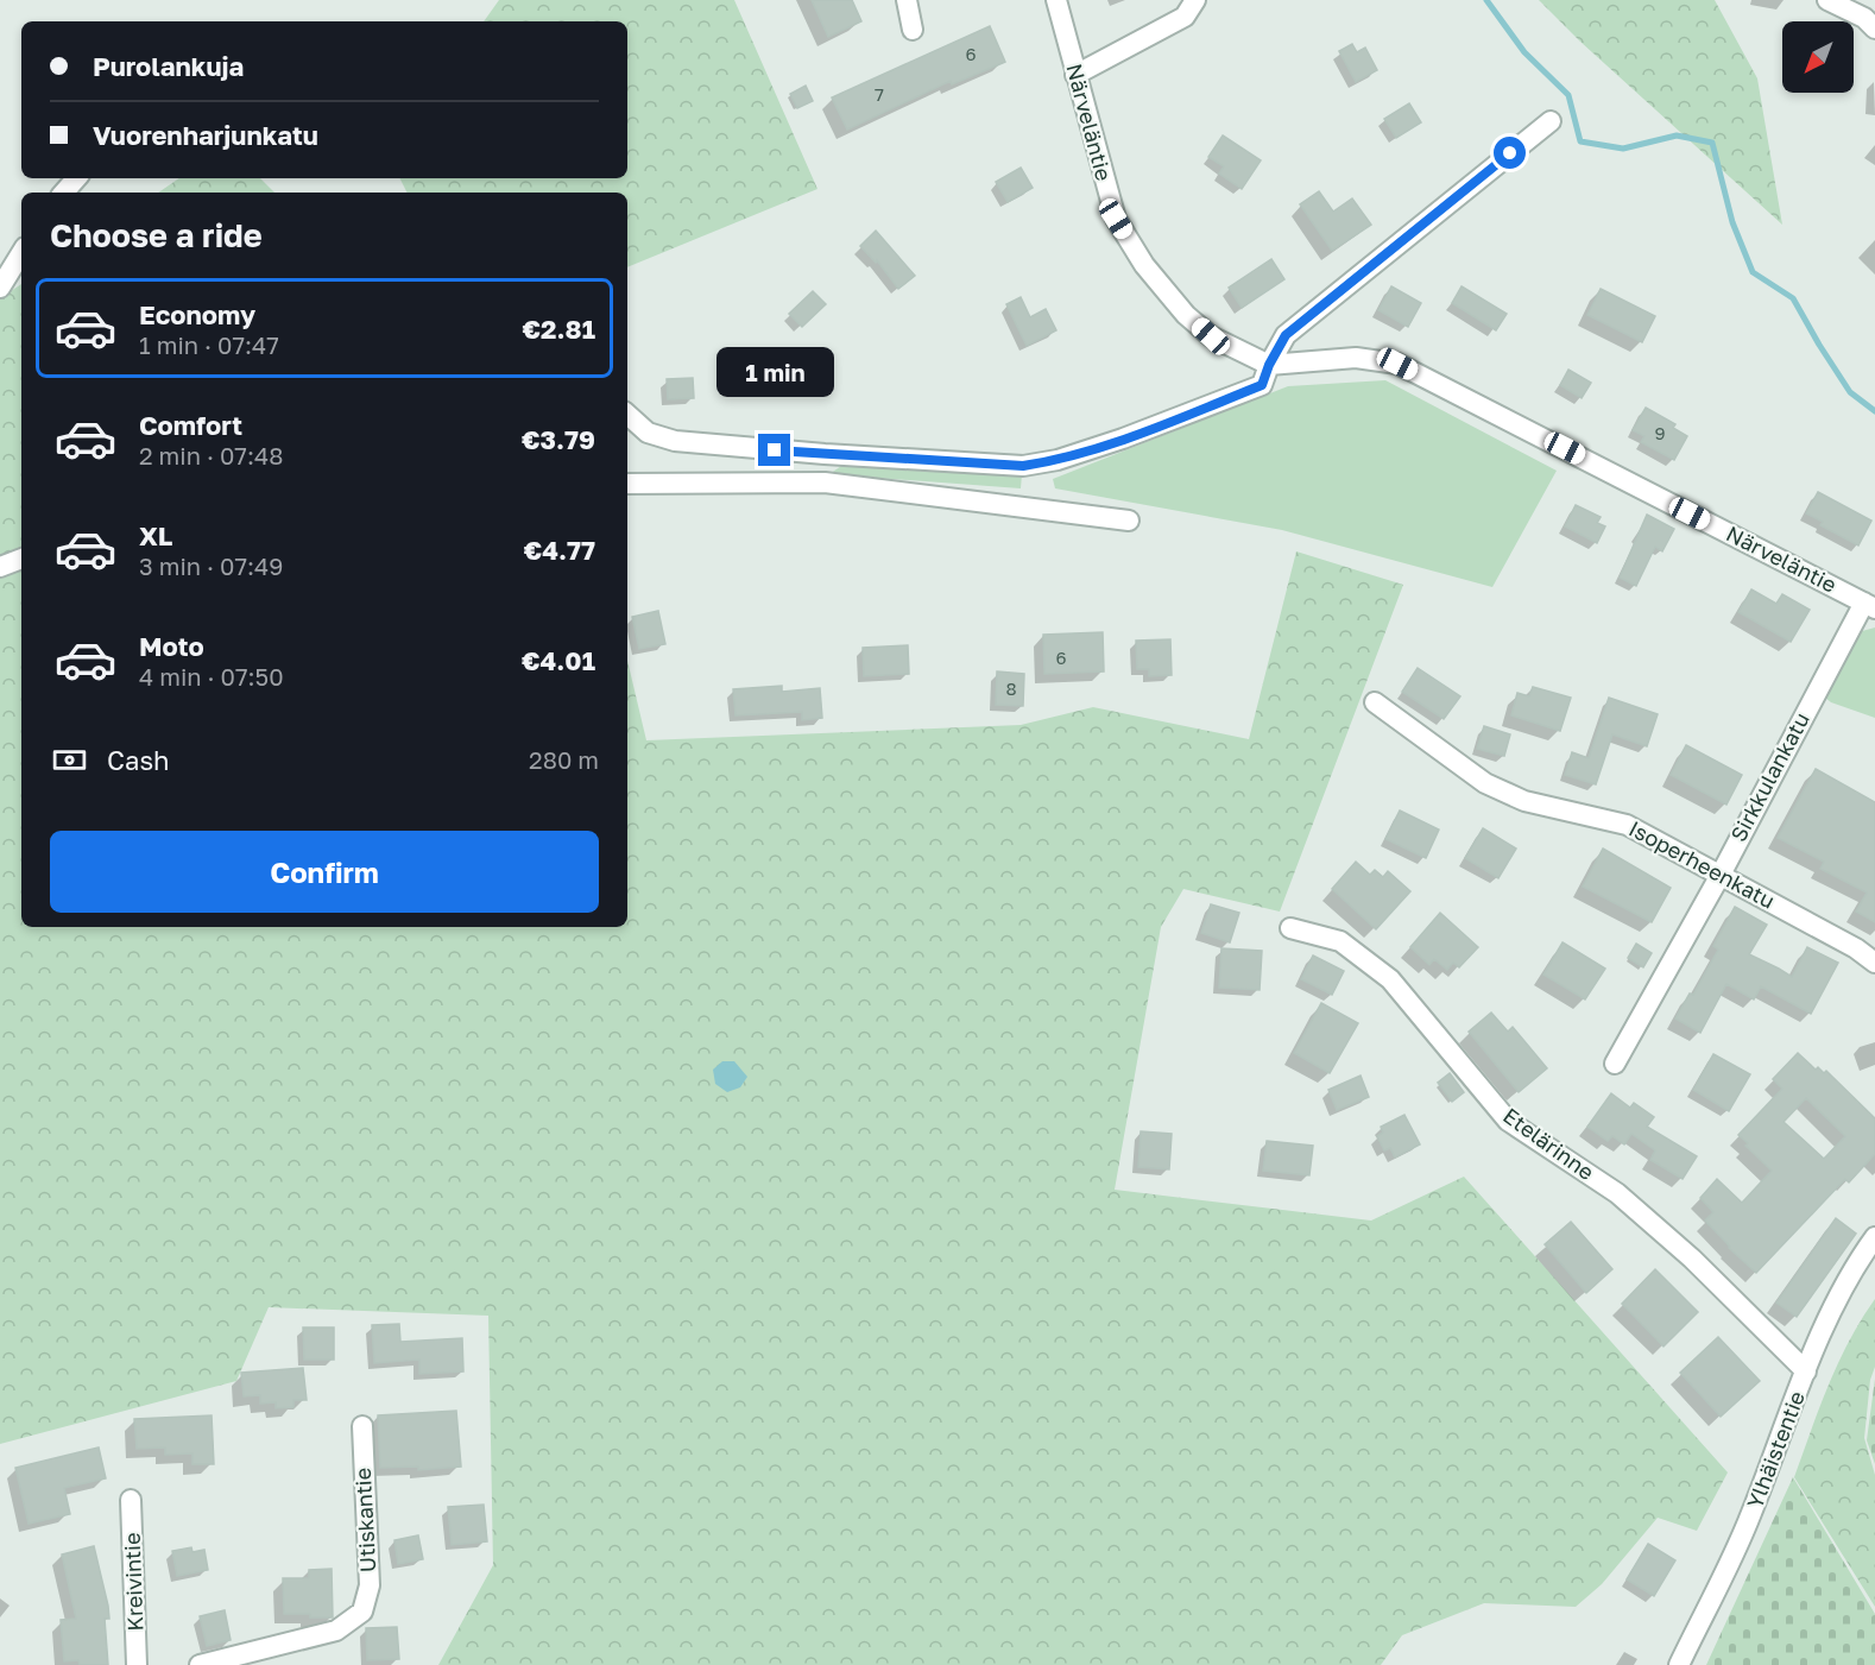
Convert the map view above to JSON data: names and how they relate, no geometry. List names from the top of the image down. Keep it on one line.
{"streets":{"street":["Närveläntie","Sirkkulankatu","Isoperheenkatu","Etelärinne","Ylhäistentie","Utiskantie","Kreivintie"]},"crossings":[["Närveläntie","Sirkkulankatu"],["Sirkkulankatu","Isoperheenkatu"],["Etelärinne","Ylhäistentie"]],"house_numbers":["6","7","9","6","8"],"north":"bottom left","page":{"banner":["Purolankuja","Vuorenharjunkatu"],"heading":"Choose a ride","list":[{"name":"Economy","note":"1 min · 07:47","value":"€2.81"},{"name":"Comfort","note":"2 min · 07:48","value":"€3.79"},{"name":"XL","note":"3 min · 07:49","value":"€4.77"},{"name":"Moto","note":"4 min · 07:50","value":"€4.01"}],"bubble":"1 min","pay":["Cash","280 m"],"buttons":"Confirm"}}
